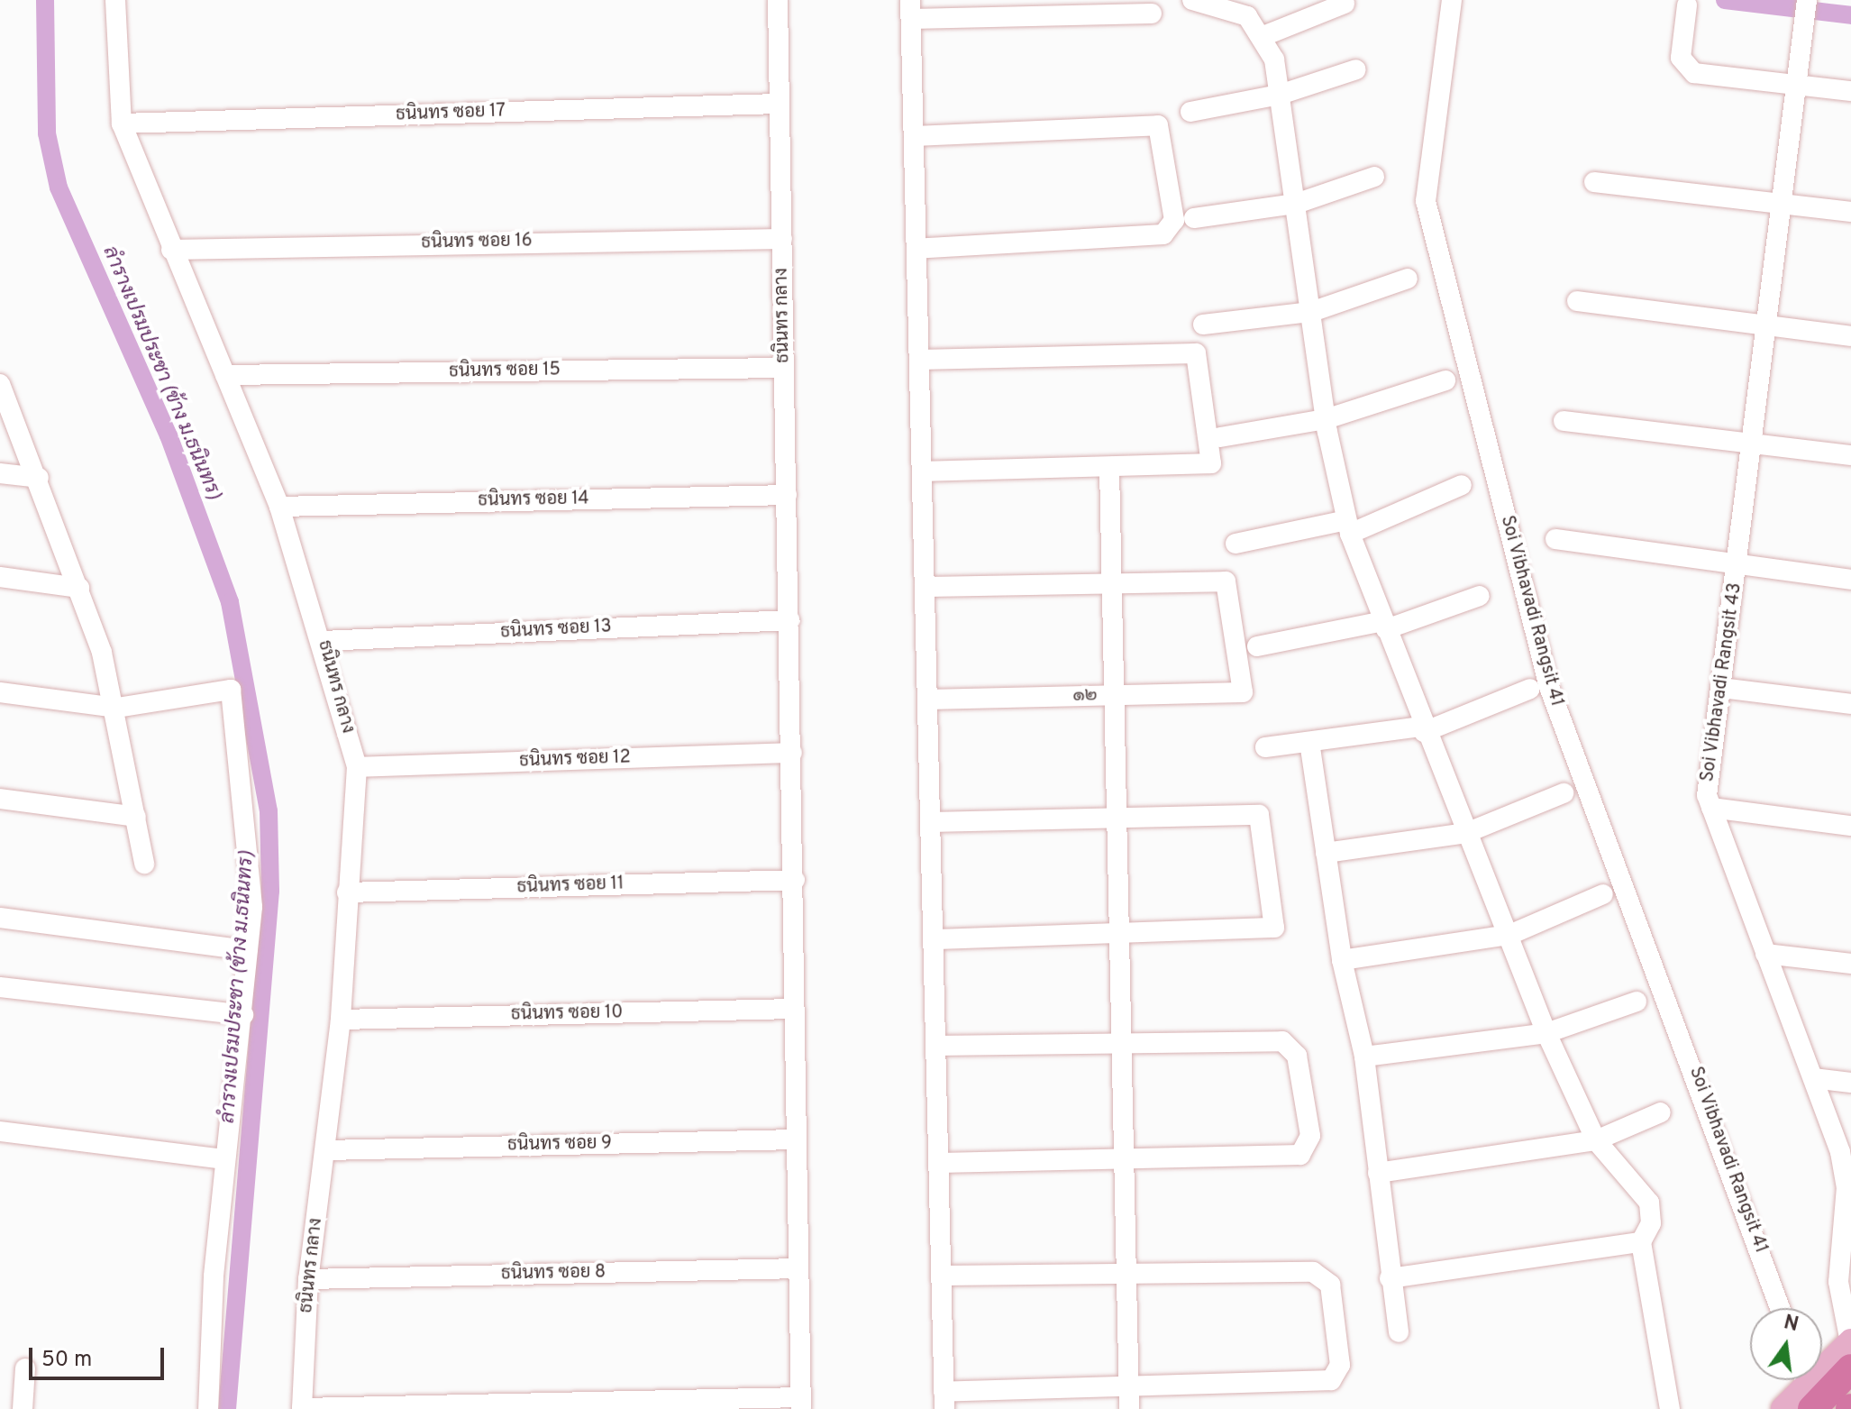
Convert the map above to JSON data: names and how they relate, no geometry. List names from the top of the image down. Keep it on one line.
{"streets":{"street":["ธนินทร ซอย 17","ธนินทร ซอย 16","ธนินทร กลาง","ธนินทร ซอย 15","ธนินทร ซอย 14","Soi Vibhavadi Rangsit 41","ธนินทร ซอย 13","Soi Vibhavadi Rangsit 43","๑๒","ธนินทร ซอย 12","ธนินทร ซอย 11","ธนินทร ซอย 10","ธนินทร ซอย 9","ธนินทร ซอย 8"]},"crossings":[["ธนินทร ซอย 17","ธนินทร กลาง"],["ธนินทร ซอย 16","ธนินทร กลาง"],["ธนินทร กลาง","ธนินทร ซอย 15"],["ธนินทร กลาง","ธนินทร ซอย 14"],["ธนินทร กลาง","ธนินทร ซอย 13"],["ธนินทร กลาง","ธนินทร ซอย 12"],["ธนินทร กลาง","ธนินทร ซอย 11"],["ธนินทร กลาง","ธนินทร ซอย 10"],["ธนินทร กลาง","ธนินทร ซอย 9"],["ธนินทร กลาง","ธนินทร ซอย 8"]],"water":["ลำรางเปรมประชา (ข้าง ม.ธนินทร)"],"scale_bar":"50 m","north":"top"}
